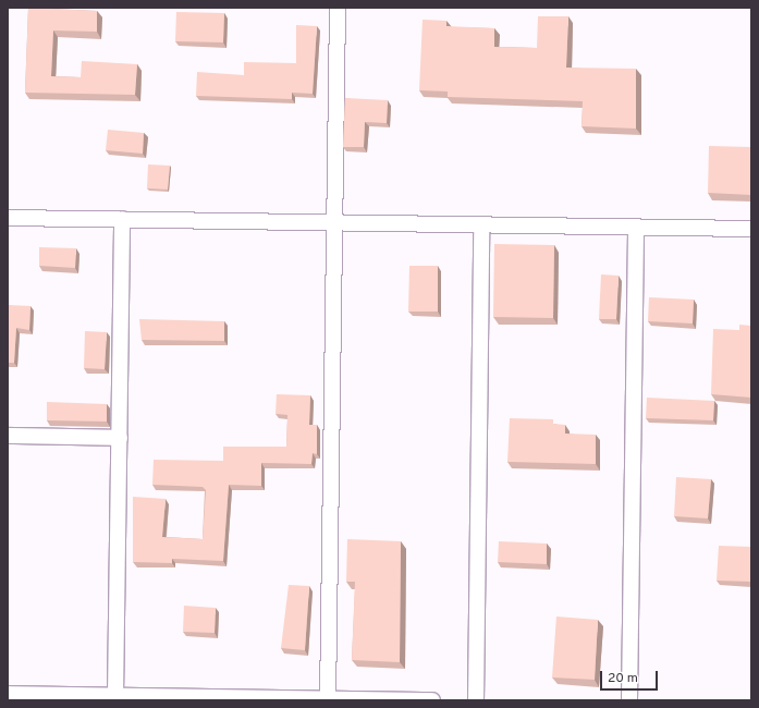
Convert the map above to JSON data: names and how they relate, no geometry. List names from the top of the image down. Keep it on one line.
{"scale_bar":"20 m"}
